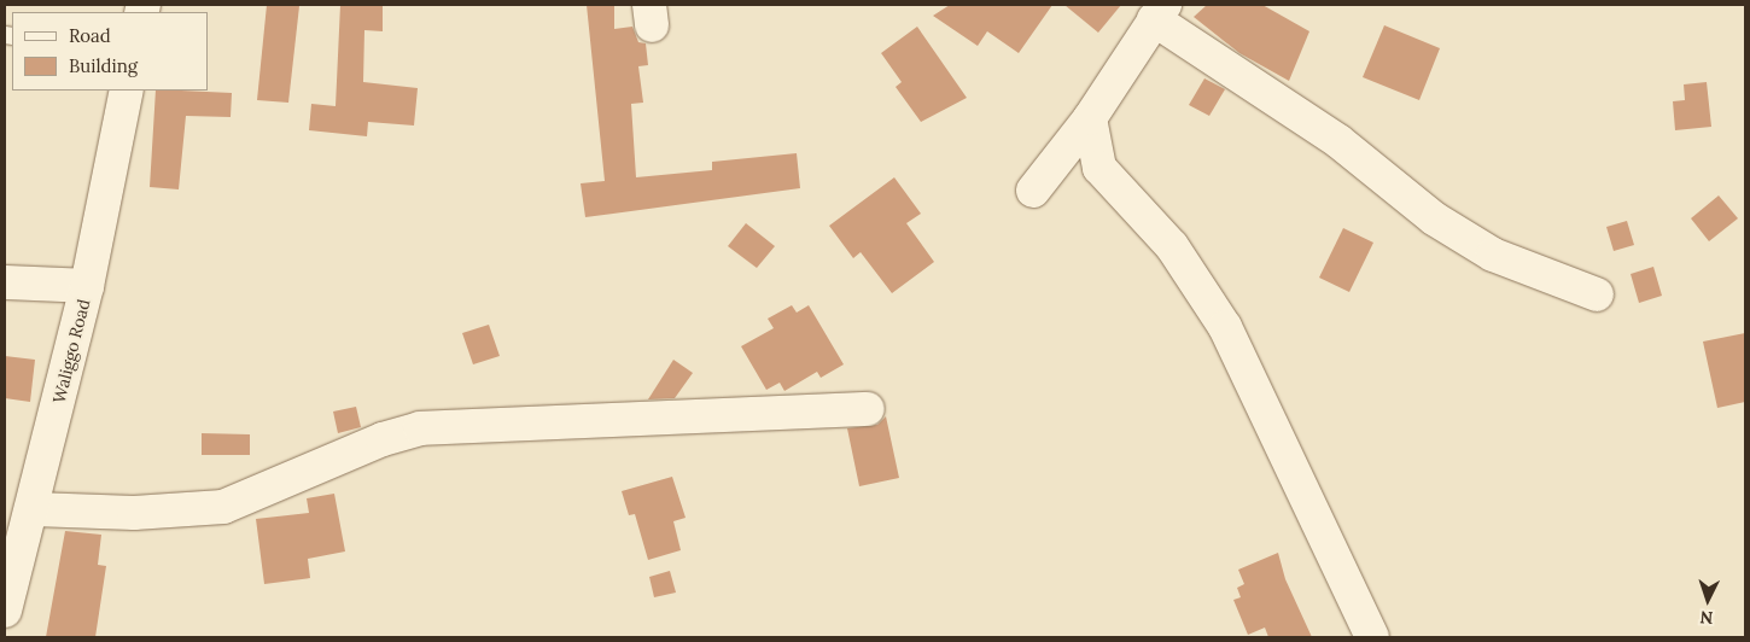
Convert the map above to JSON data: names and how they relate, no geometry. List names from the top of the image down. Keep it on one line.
{"streets":{"street":["Waliggo Road"]},"legend":["Road","Building"],"north":"bottom"}
